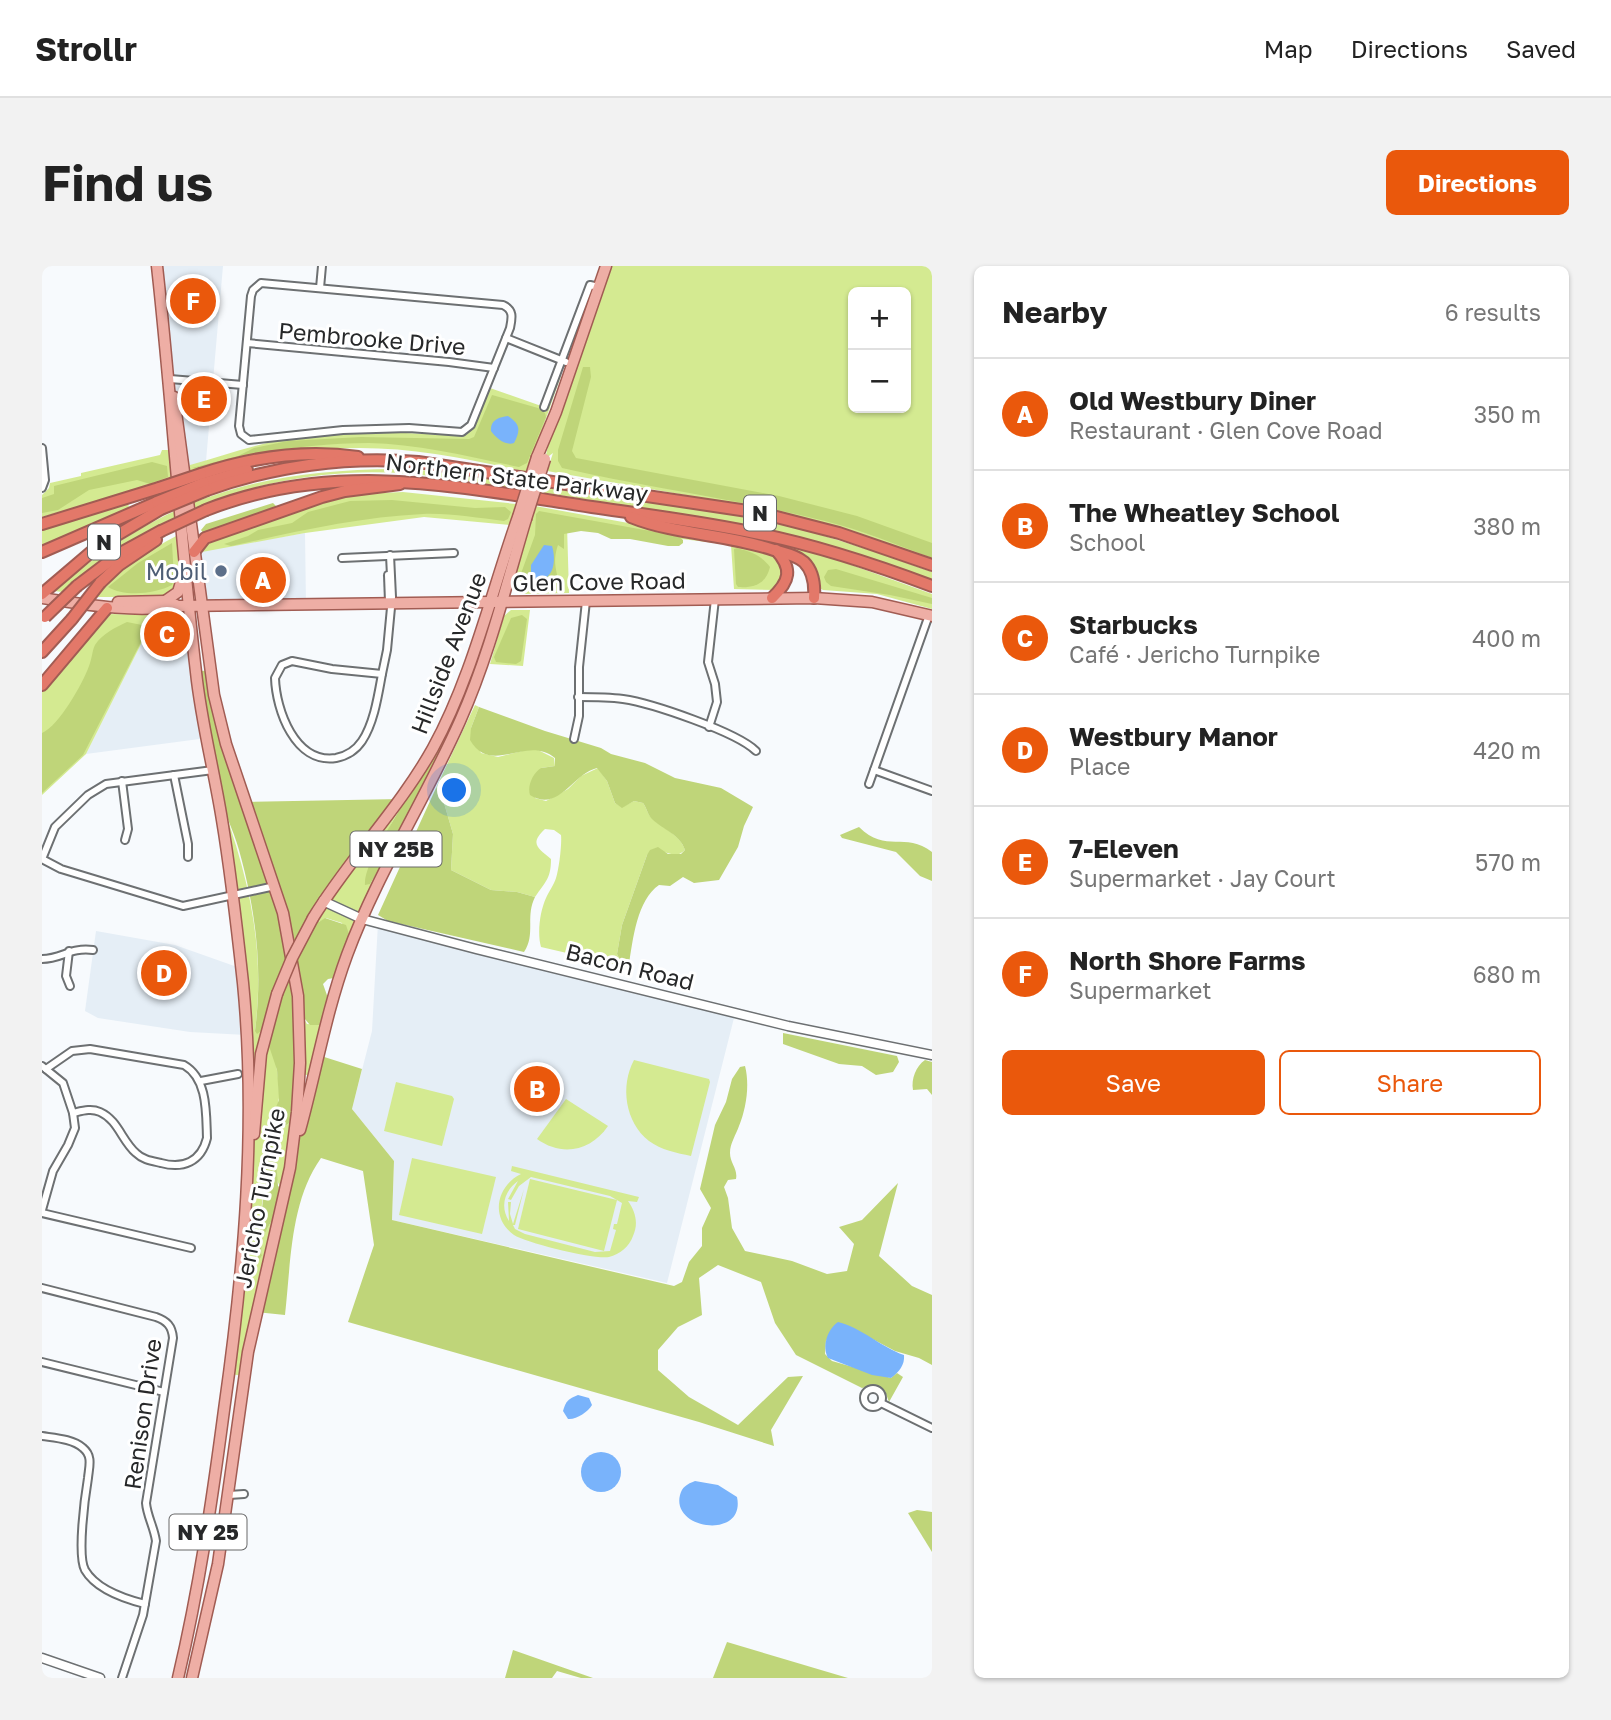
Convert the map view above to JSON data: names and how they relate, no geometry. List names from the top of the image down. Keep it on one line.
{"streets":{"highway":["Northern State Parkway","N"],"main road":["Glen Cove Road","Hillside Avenue","NY 25B","Jericho Turnpike","NY 25"],"street":["Pembrooke Drive","Bacon Road","Renison Drive"]},"crossings":[["Northern State Parkway","N"],["N","Glen Cove Road"],["Glen Cove Road","Hillside Avenue"],["Glen Cove Road","Jericho Turnpike"],["Glen Cove Road","NY 25"],["Hillside Avenue","Bacon Road"],["Hillside Avenue","Jericho Turnpike"],["Jericho Turnpike","NY 25"]],"places":["Mobil"],"page":{"header":"Strollr","nav":["Map","Directions","Saved"],"buttons":["Directions",["Save","Share"]],"title":"Find us","heading":["Nearby","6 results"],"pins":["F","E","A","C","D","B"],"map_buttons":["+","−"],"list":[{"mark":"A","name":"Old Westbury Diner","note":"Restaurant · Glen Cove Road","value":"350 m"},{"mark":"B","name":"The Wheatley School","note":"School","value":"380 m"},{"mark":"C","name":"Starbucks","note":"Café · Jericho Turnpike","value":"400 m"},{"mark":"D","name":"Westbury Manor","note":"Place","value":"420 m"},{"mark":"E","name":"7-Eleven","note":"Supermarket · Jay Court","value":"570 m"},{"mark":"F","name":"North Shore Farms","note":"Supermarket","value":"680 m"}]}}
